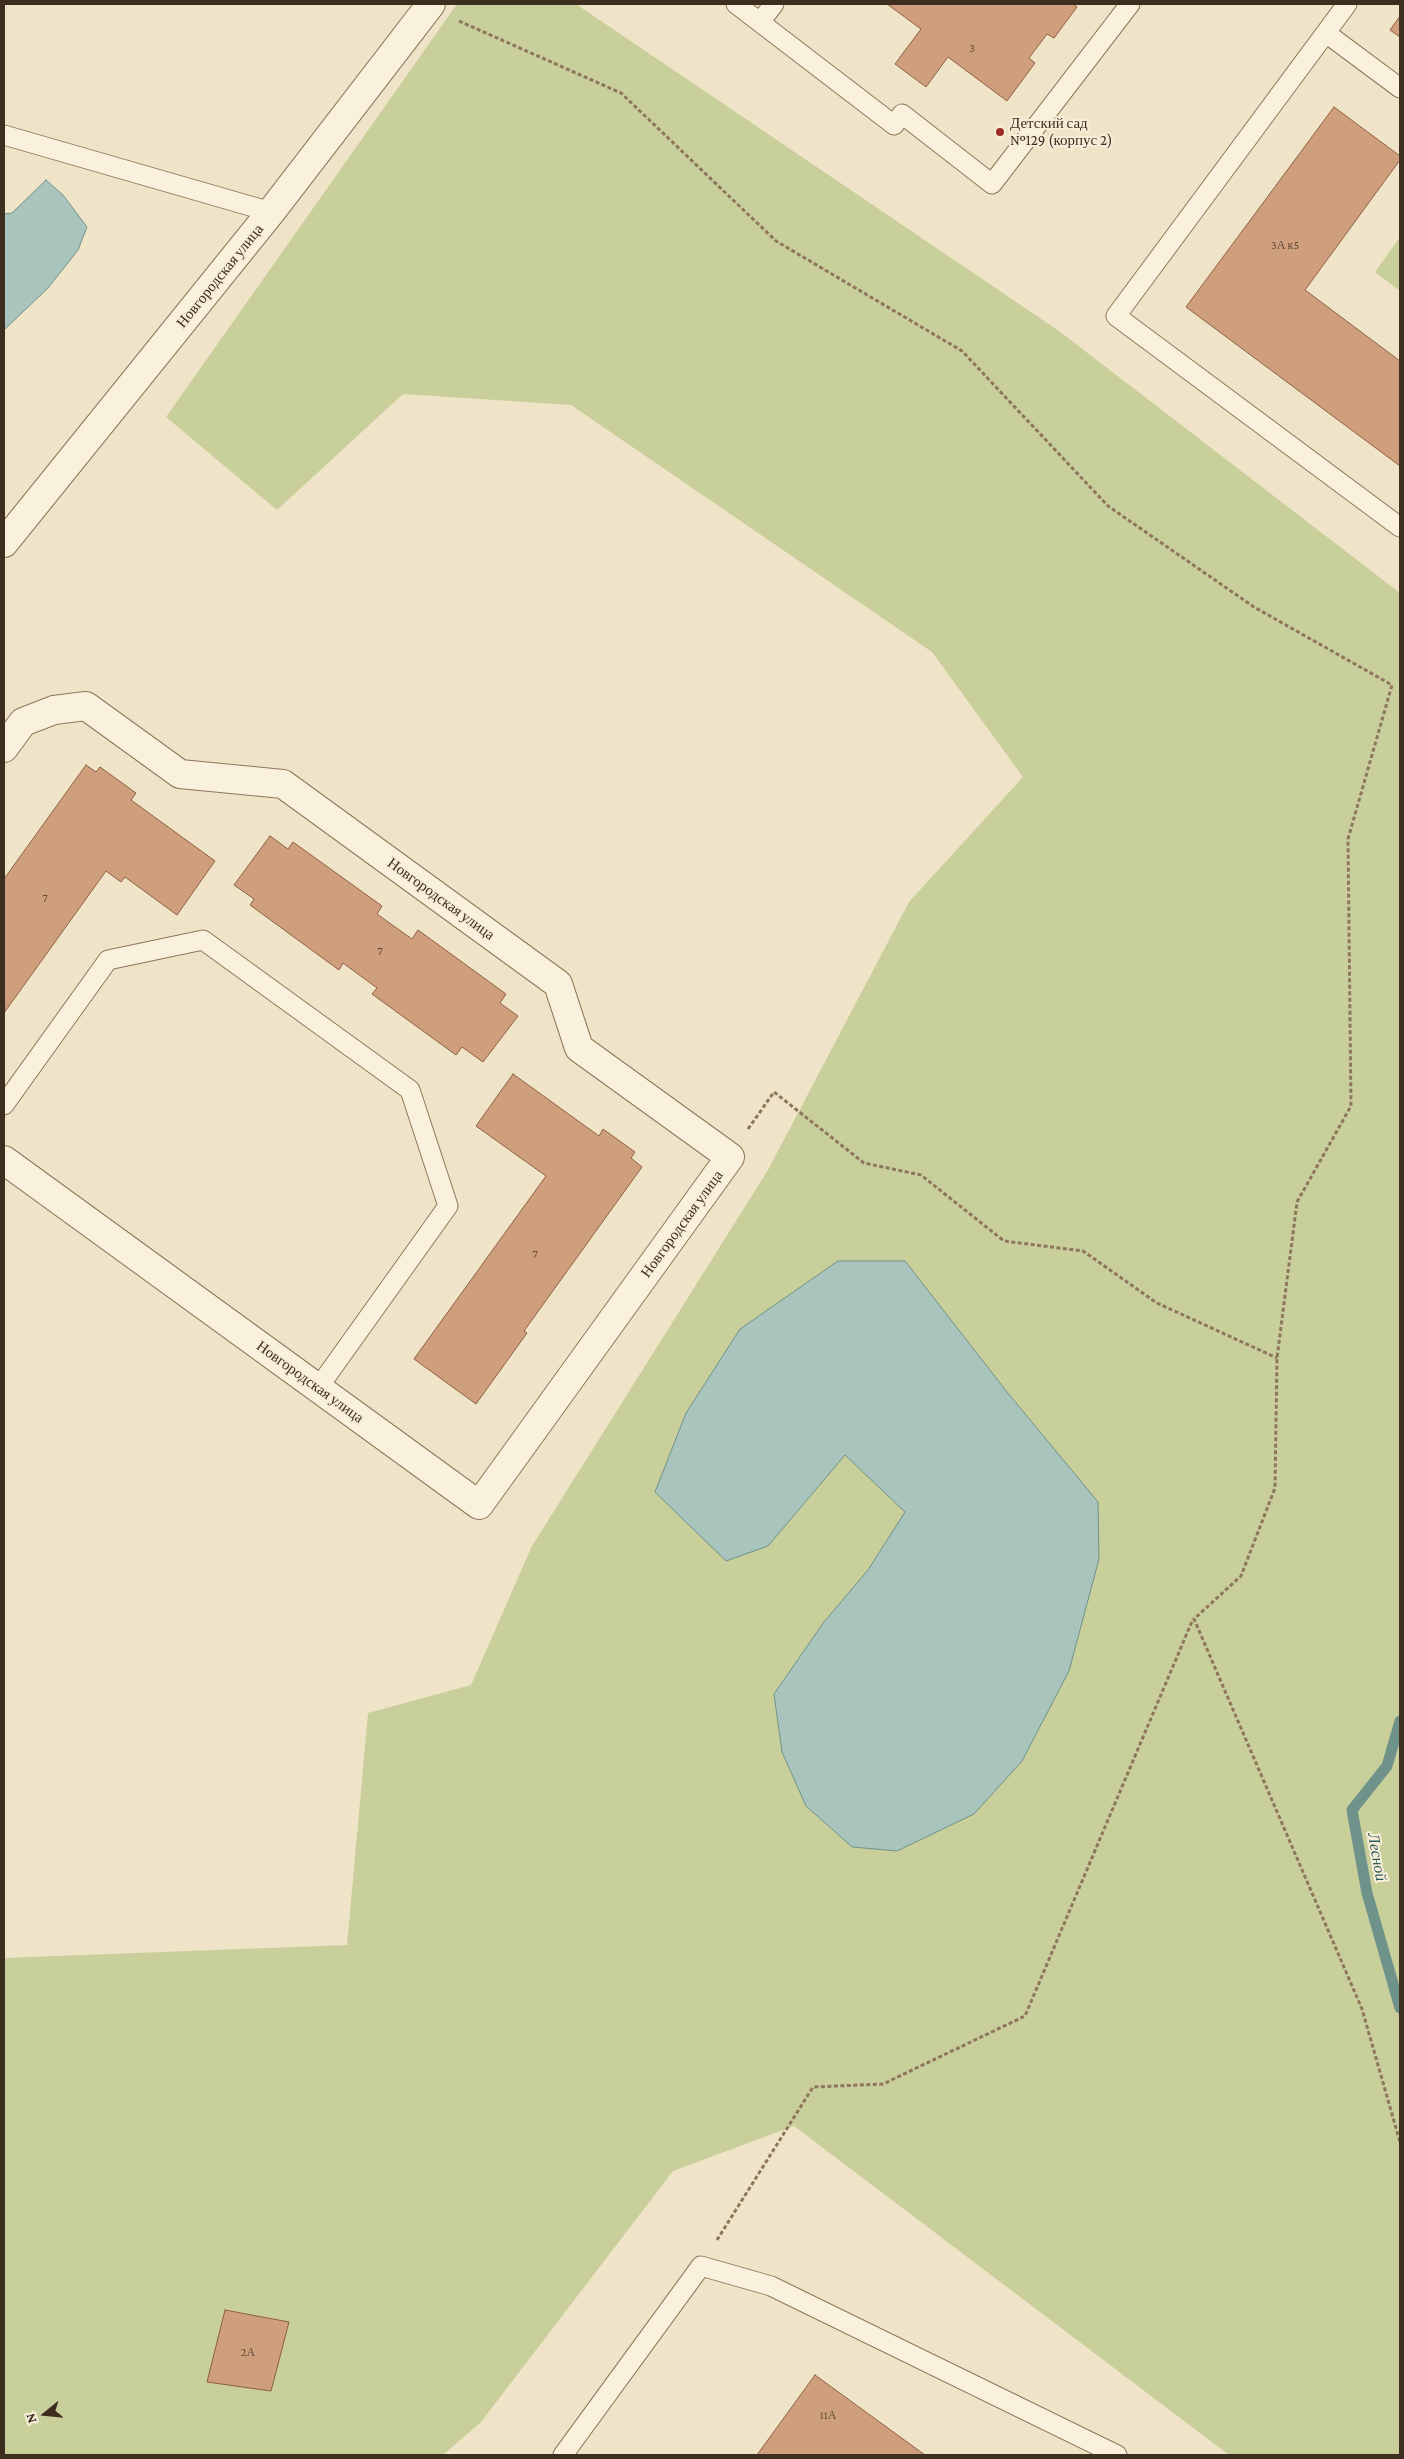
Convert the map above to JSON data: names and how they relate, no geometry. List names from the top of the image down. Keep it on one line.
{"streets":{"street":["Новгородская улица"]},"water":["Лесной"],"places":["Детский сад №129 (корпус 2)"],"house_numbers":["3","3А к5","7","7","7","2А","11А"],"north":"left"}
